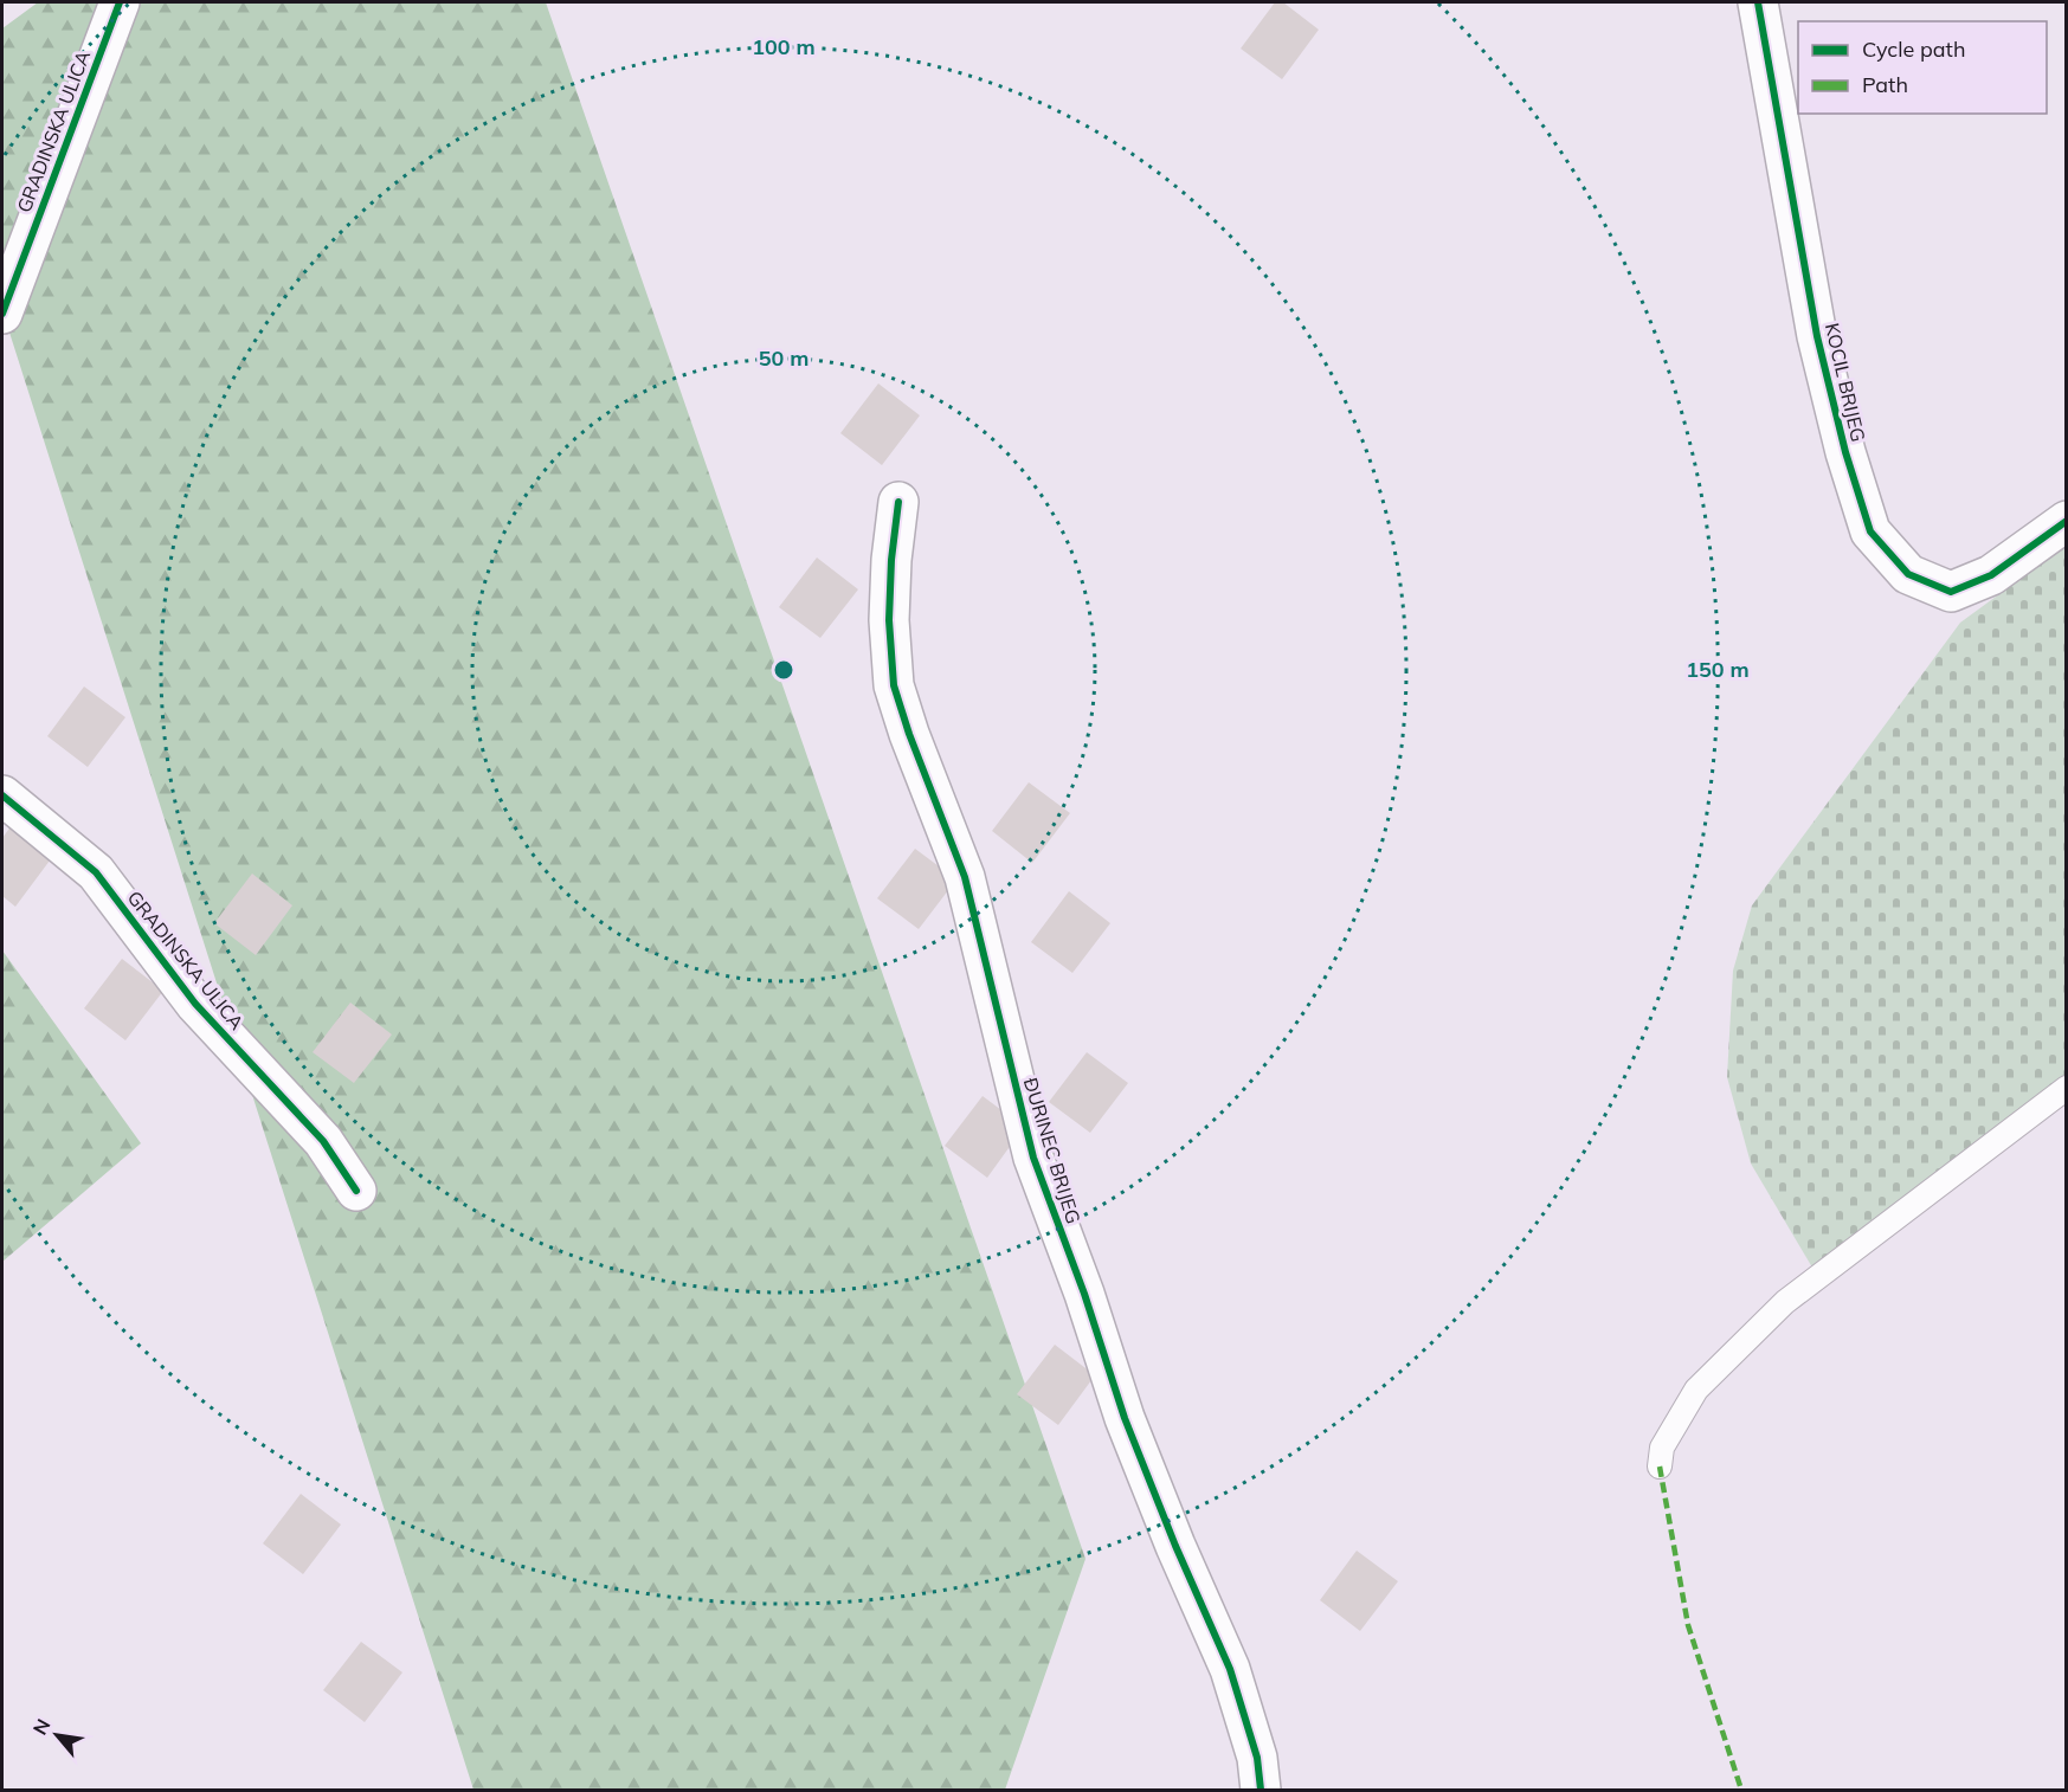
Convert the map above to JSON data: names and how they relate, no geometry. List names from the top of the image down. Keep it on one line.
{"streets":{"street":["GRADINSKA ULICA","KOCIL BRIJEG","ĐURINEC BRIJEG"]},"legend":["Cycle path","Path"],"north":"top left","rings":["100 m","50 m","150 m"]}
